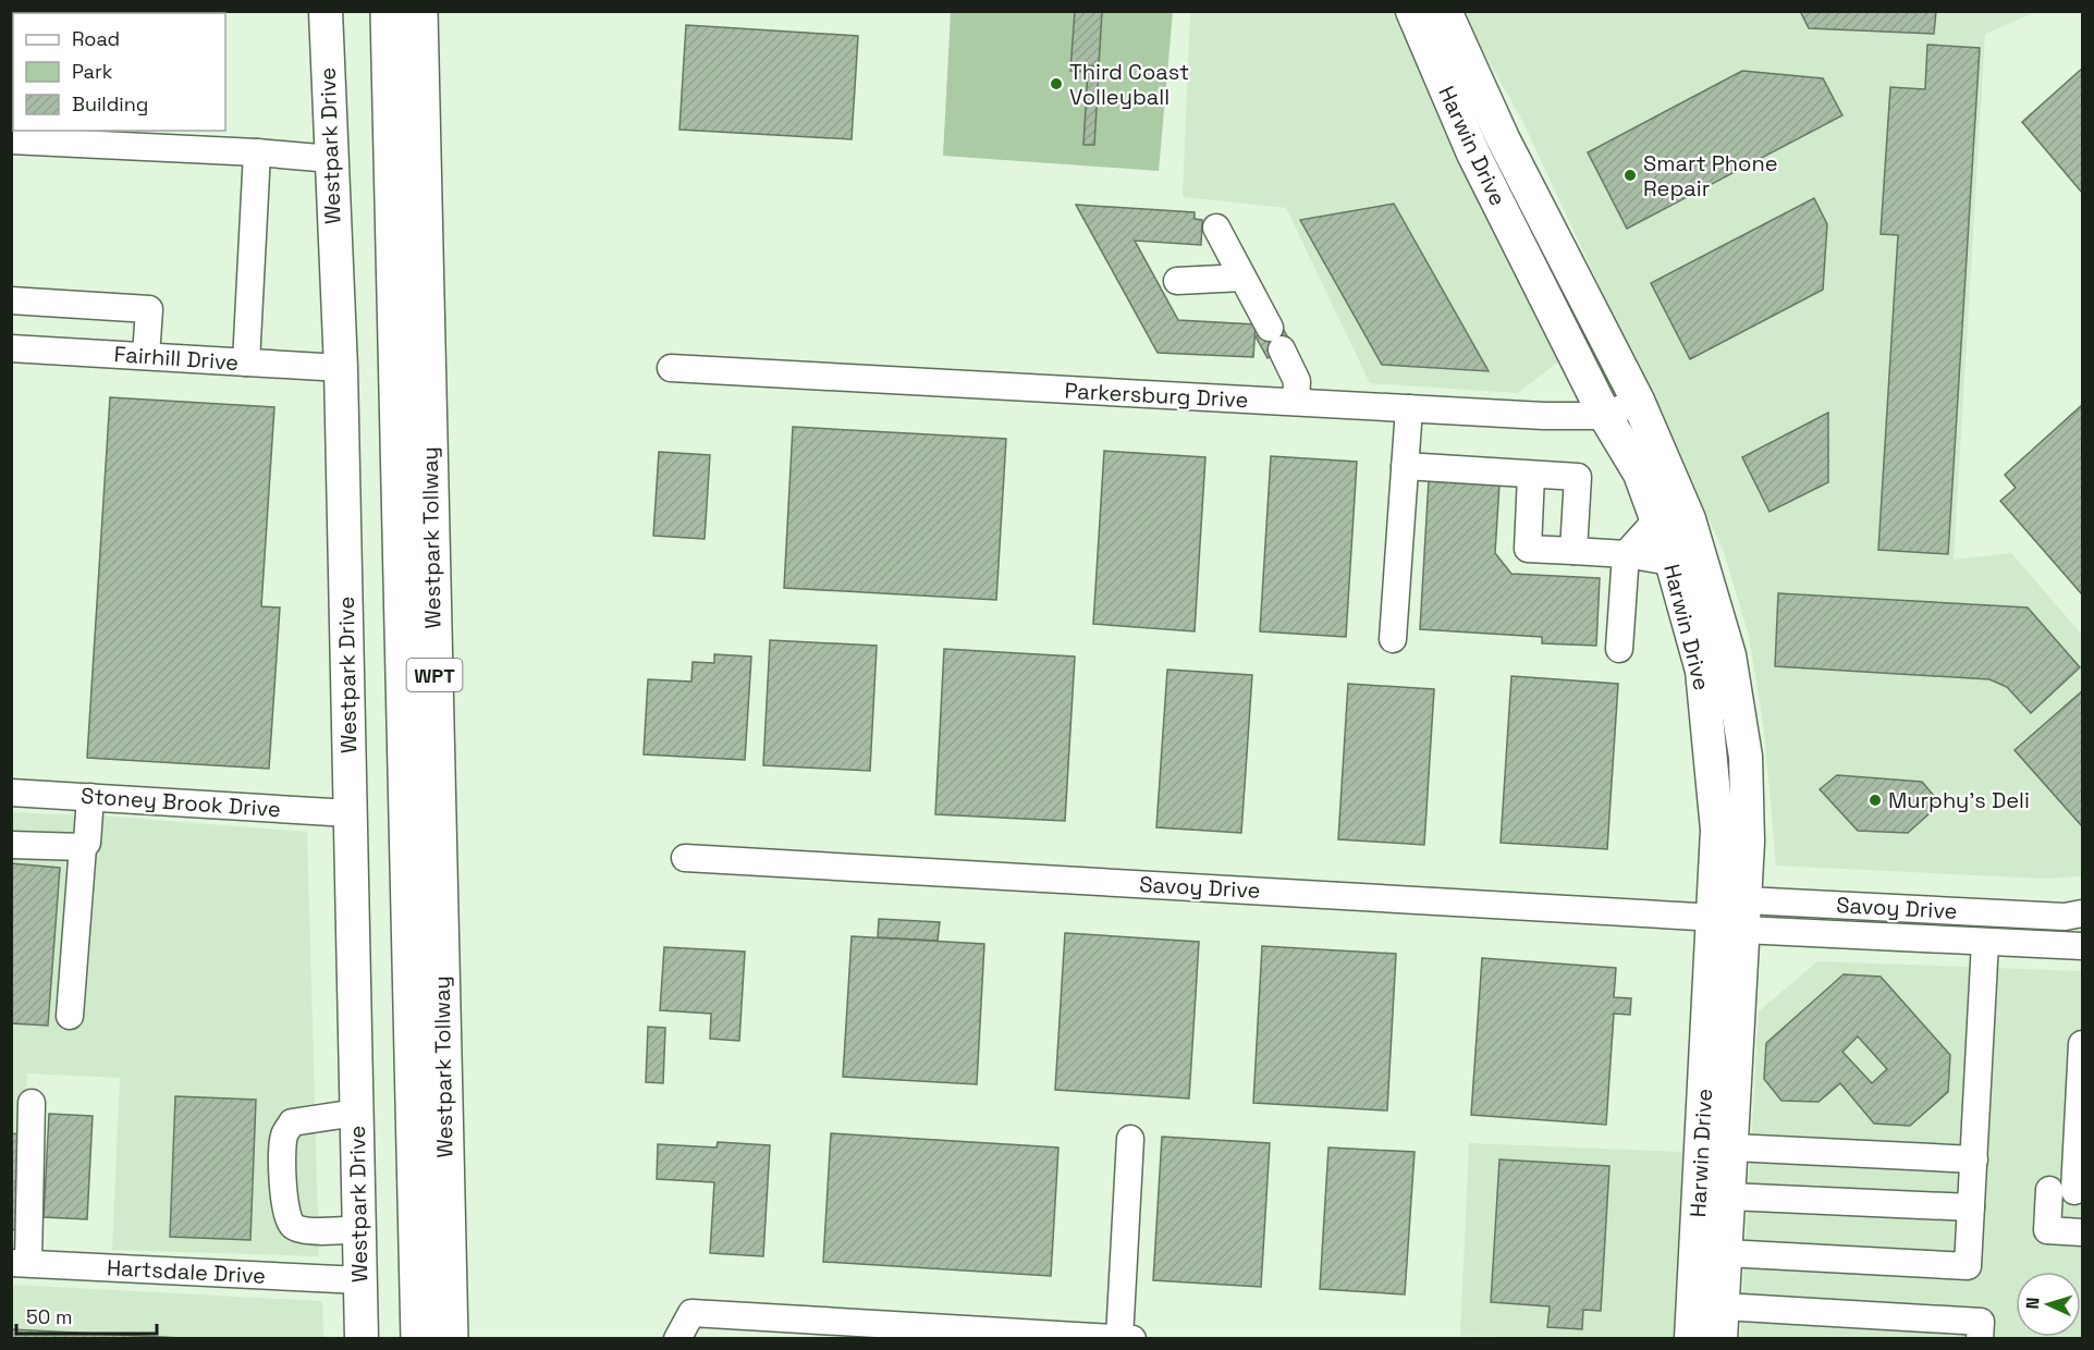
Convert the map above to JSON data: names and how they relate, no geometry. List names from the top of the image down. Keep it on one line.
{"streets":{"highway":["Westpark Tollway","WPT"],"main road":["Westpark Drive","Harwin Drive"],"street":["Fairhill Drive","Parkersburg Drive","Stoney Brook Drive","Savoy Drive","Hartsdale Drive"]},"crossings":[["Westpark Drive","Fairhill Drive"],["Westpark Drive","Stoney Brook Drive"],["Westpark Drive","Hartsdale Drive"],["Harwin Drive","Parkersburg Drive"],["Harwin Drive","Savoy Drive"]],"places":["Third Coast Volleyball","Smart Phone Repair","Murphy's Deli"],"legend":["Road","Park","Building"],"scale_bar":"50 m","north":"left"}
